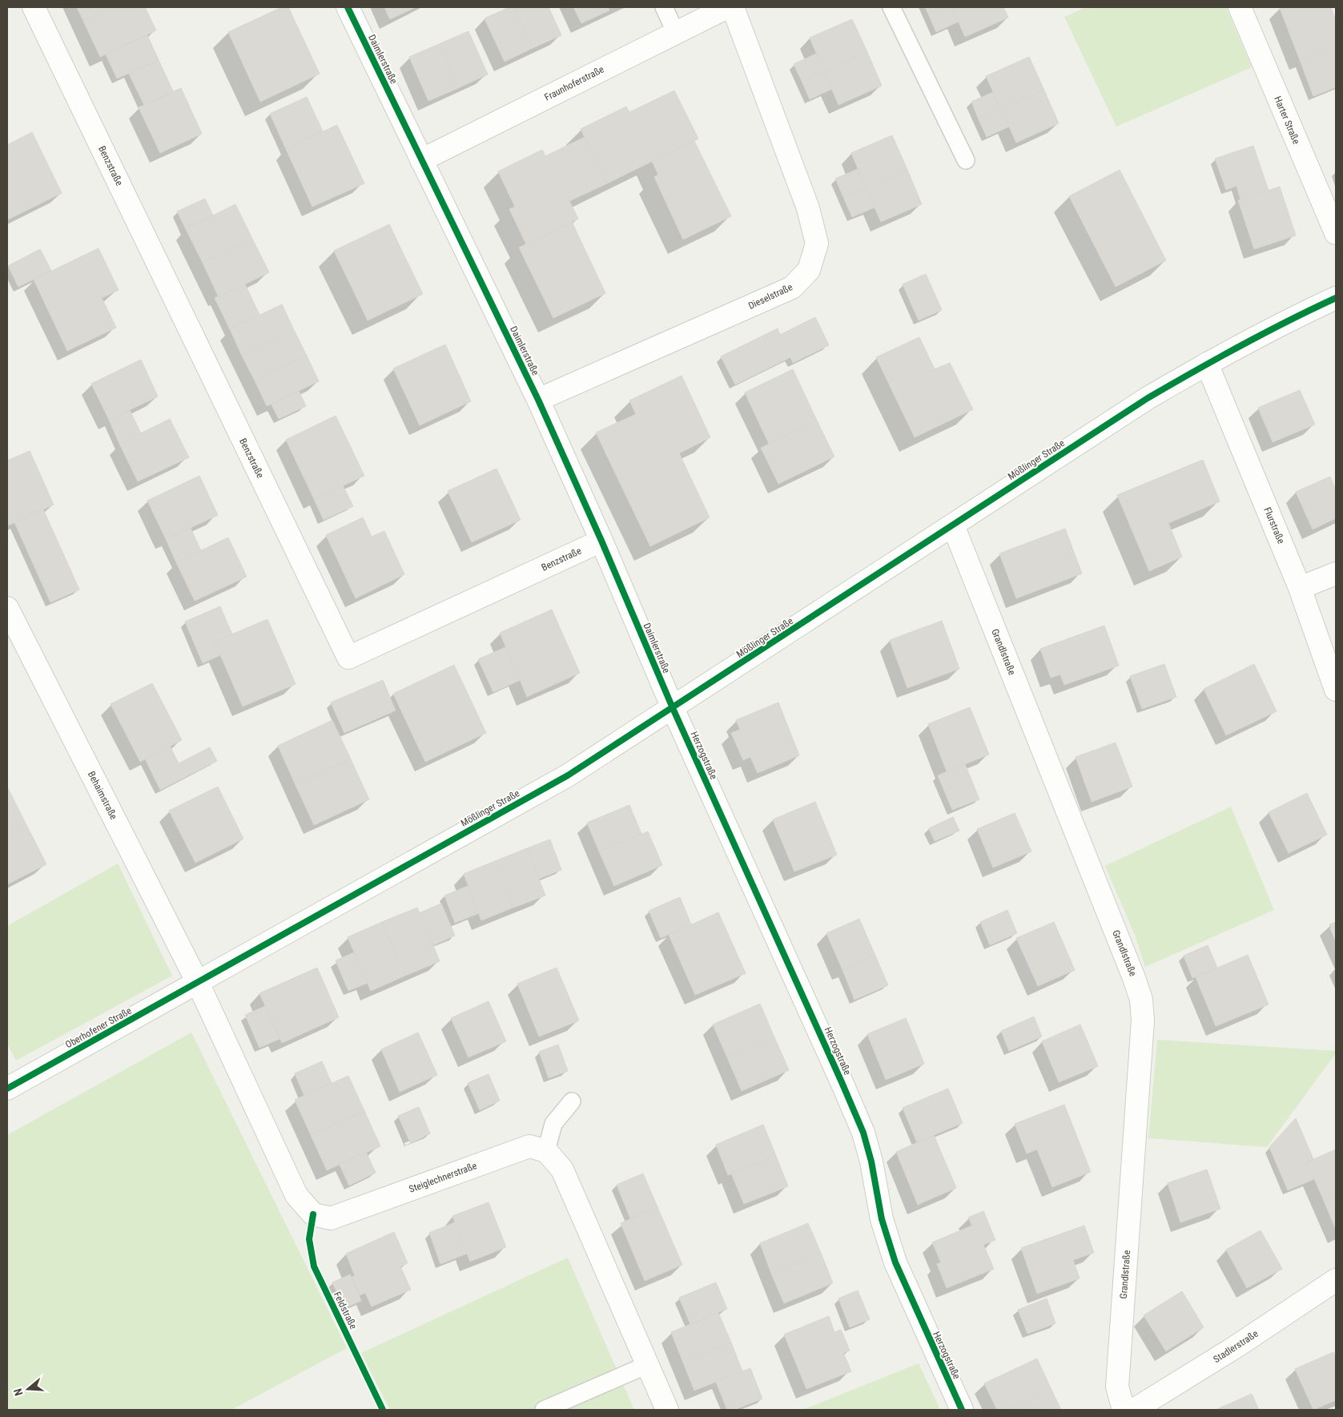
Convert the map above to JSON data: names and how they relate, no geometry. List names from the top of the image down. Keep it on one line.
{"streets":{"street":["Daimlerstraße","Fraunhoferstraße","Harter Straße","Benzstraße","Dieselstraße","Mößlinger Straße","Flurstraße","Grandlstraße","Herzogstraße","Behaimstraße","Oberhofener Straße","Steiglechnerstraße","Stadlerstraße"],"cycle path":["Feldstraße"]},"crossings":[["Daimlerstraße","Fraunhoferstraße"],["Daimlerstraße","Benzstraße"],["Daimlerstraße","Dieselstraße"],["Daimlerstraße","Mößlinger Straße"],["Daimlerstraße","Herzogstraße"],["Mößlinger Straße","Flurstraße"],["Mößlinger Straße","Grandlstraße"],["Mößlinger Straße","Herzogstraße"],["Mößlinger Straße","Behaimstraße"],["Mößlinger Straße","Oberhofener Straße"],["Mößlinger Straße","Steiglechnerstraße"],["Behaimstraße","Oberhofener Straße"],["Behaimstraße","Steiglechnerstraße"],["Oberhofener Straße","Steiglechnerstraße"]],"north":"left"}
